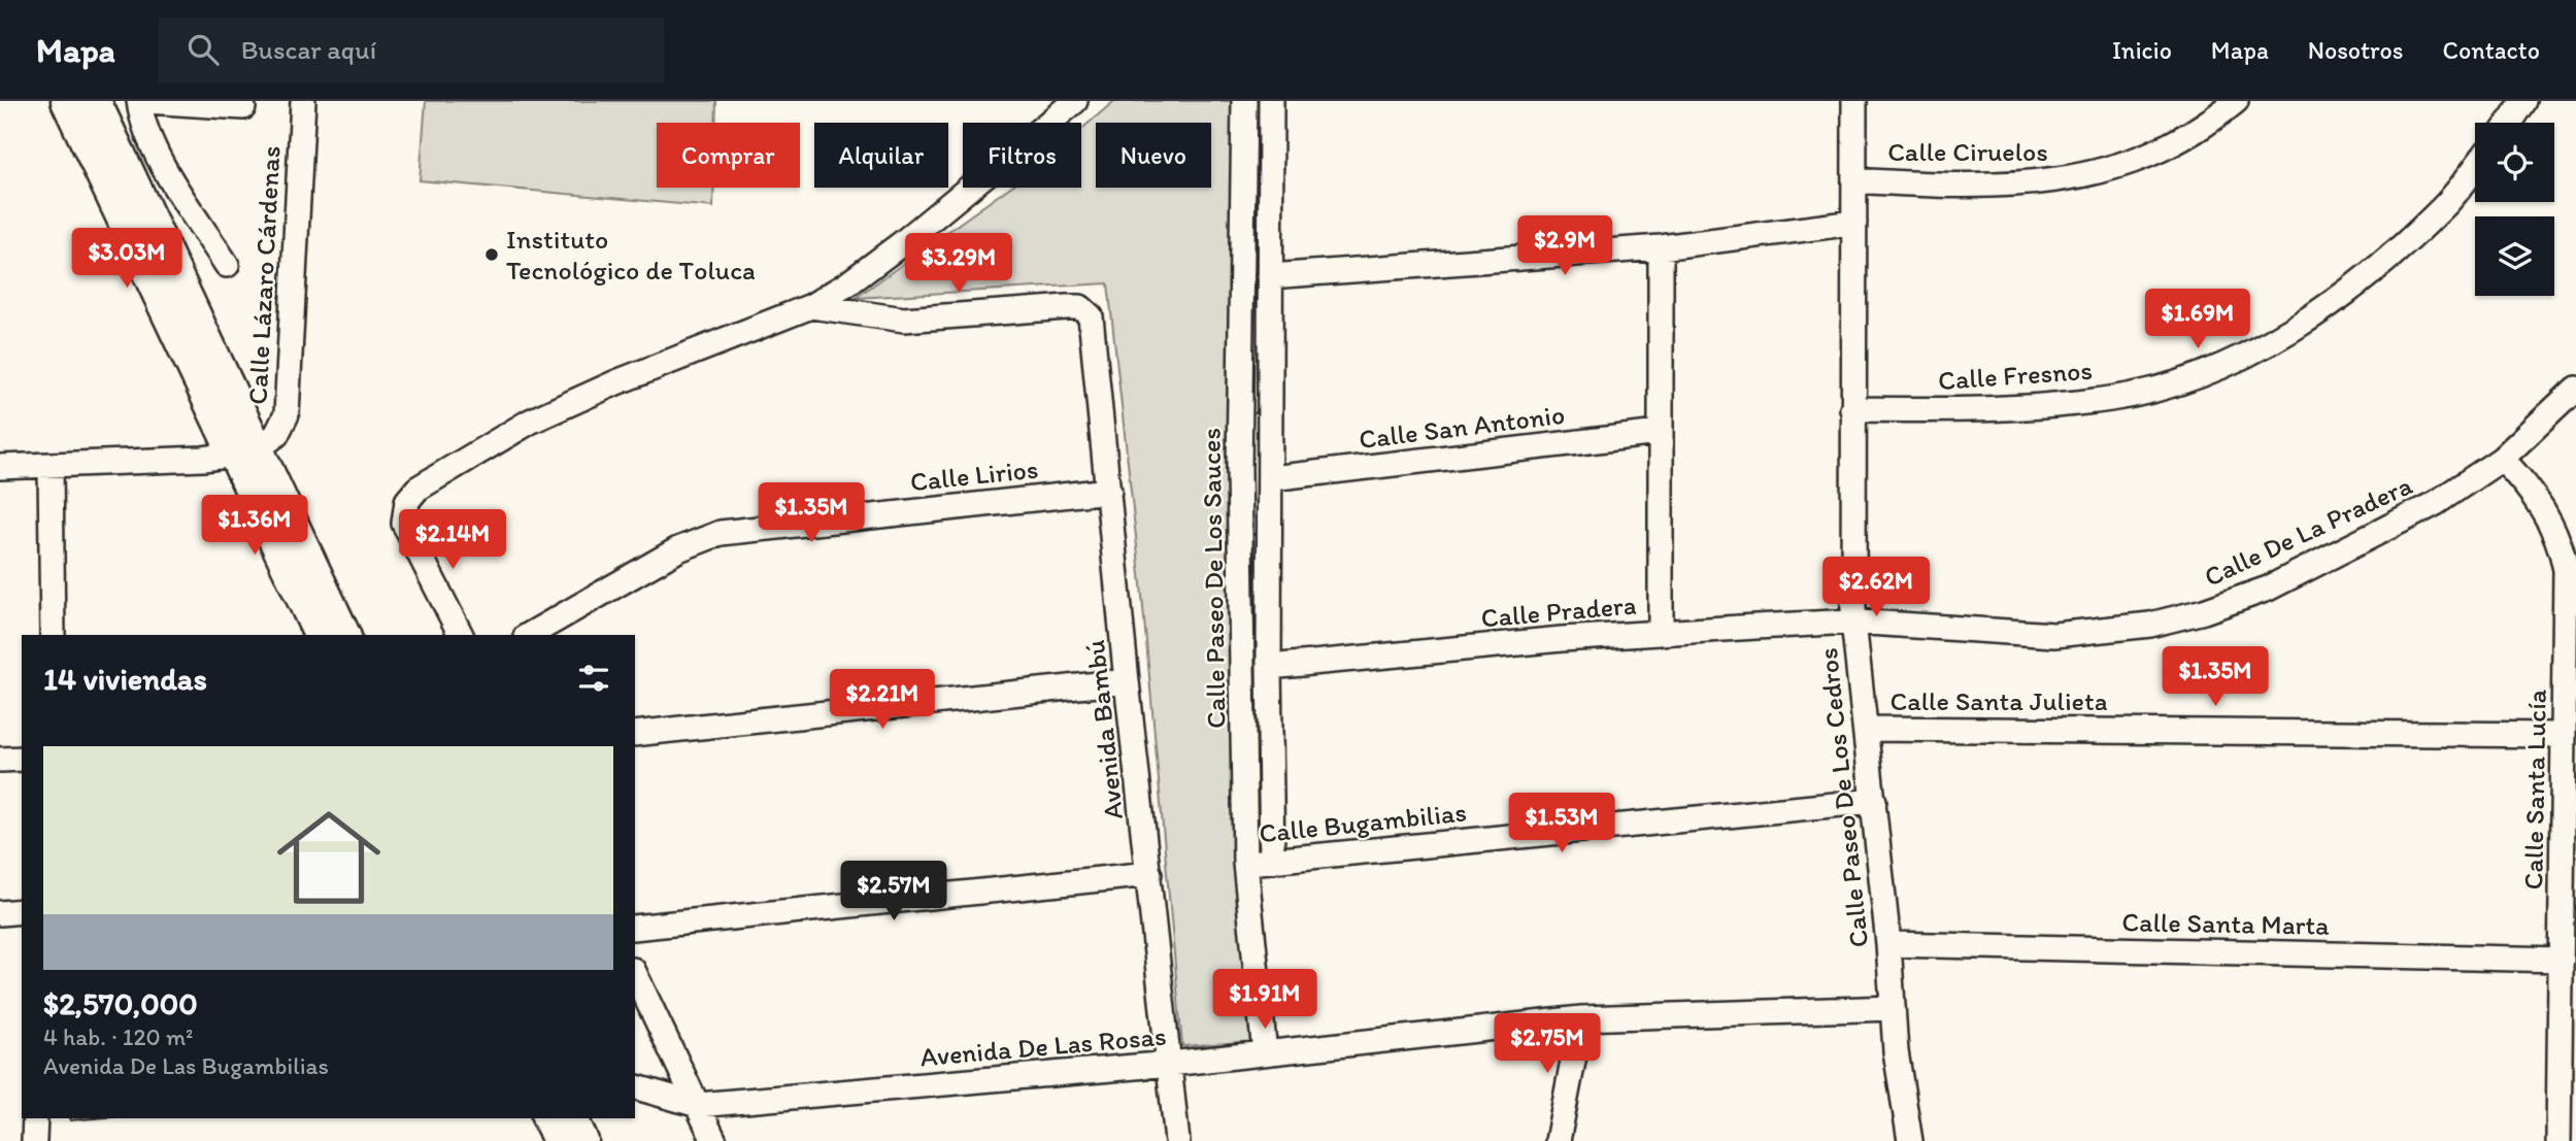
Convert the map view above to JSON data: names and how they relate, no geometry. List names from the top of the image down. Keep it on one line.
{"streets":{"street":["Calle Ciruelos","Calle Lázaro Cárdenas","Calle Fresnos","Calle San Antonio","Calle Lirios","Calle De La Pradera","Calle Paseo De Los Sauces","Calle Pradera","Calle Santa Julieta","Avenida Bambú","Calle Santa Lucía","Calle Paseo De Los Cedros","Calle Bugambilias","Calle Santa Marta","Avenida De Las Rosas"]},"crossings":[["Calle Ciruelos","Calle Paseo De Los Cedros"],["Calle Fresnos","Calle Paseo De Los Cedros"],["Calle San Antonio","Calle Paseo De Los Sauces"],["Calle Lirios","Avenida Bambú"],["Calle De La Pradera","Calle Pradera"],["Calle De La Pradera","Calle Santa Lucía"],["Calle De La Pradera","Calle Paseo De Los Cedros"],["Calle Paseo De Los Sauces","Calle Pradera"],["Calle Paseo De Los Sauces","Calle Bugambilias"],["Calle Paseo De Los Sauces","Avenida De Las Rosas"],["Calle Pradera","Calle Paseo De Los Cedros"],["Calle Santa Julieta","Calle Santa Lucía"],["Calle Santa Julieta","Calle Paseo De Los Cedros"],["Avenida Bambú","Avenida De Las Rosas"],["Calle Santa Lucía","Calle Santa Marta"],["Calle Paseo De Los Cedros","Calle Bugambilias"],["Calle Paseo De Los Cedros","Calle Santa Marta"],["Calle Paseo De Los Cedros","Avenida De Las Rosas"]],"places":["Instituto Tecnológico de Toluca"],"page":{"header":"Mapa","search":"Buscar aquí","nav":["Inicio","Mapa","Nosotros","Contacto"],"chip":["Comprar","Alquilar","Filtros","Nuevo"],"price":["$2.9M","$3.03M","$3.29M","$1.69M","$1.35M","$1.36M","$2.14M","$2.62M","$1.35M","$2.21M","$1.53M","$2.57M","$1.91M","$2.75M"],"heading":"14 viviendas","list":[{"name":"$2,570,000","note":"4 hab. · 120 m² · Avenida De Las Bugambilias"}]}}
